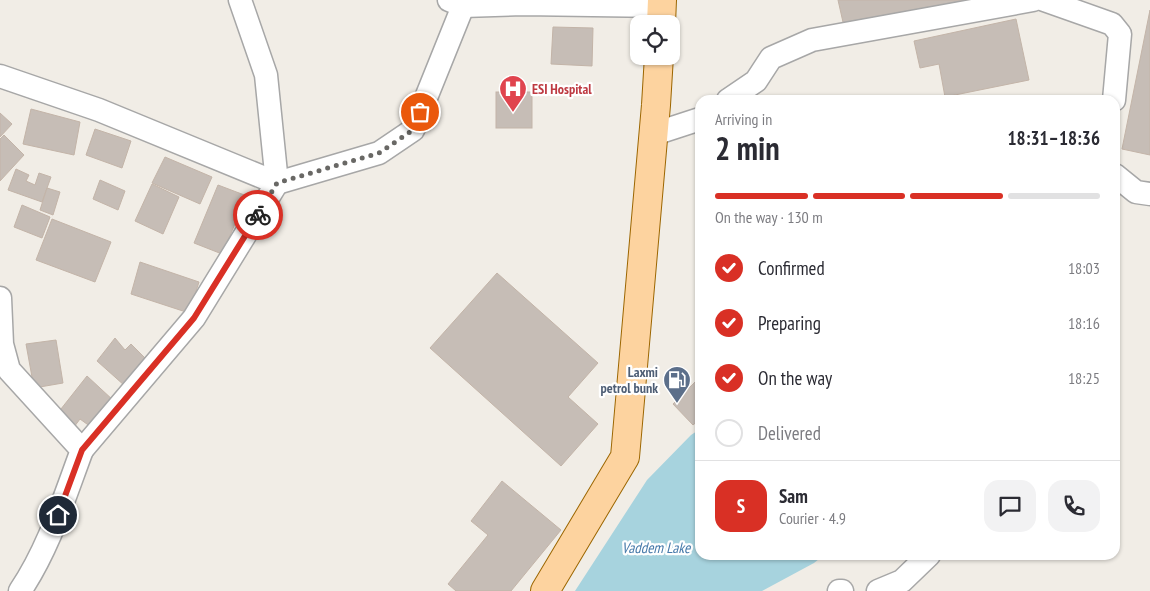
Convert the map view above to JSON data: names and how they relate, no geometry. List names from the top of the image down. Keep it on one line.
{"water":["Vaddem Lake"],"places":{"hospital":["ESI Hospital"],"fuel station":["Laxmi petrol bunk"]},"page":{"heading":["2 min","Arriving in","18:31–18:36"],"panel":["Sam","Courier · 4.9"],"bar":"On the way · 130 m","list":[["Confirmed","18:03"],["Preparing","18:16"],["On the way","18:25"],"Delivered"],"round":"S"}}
